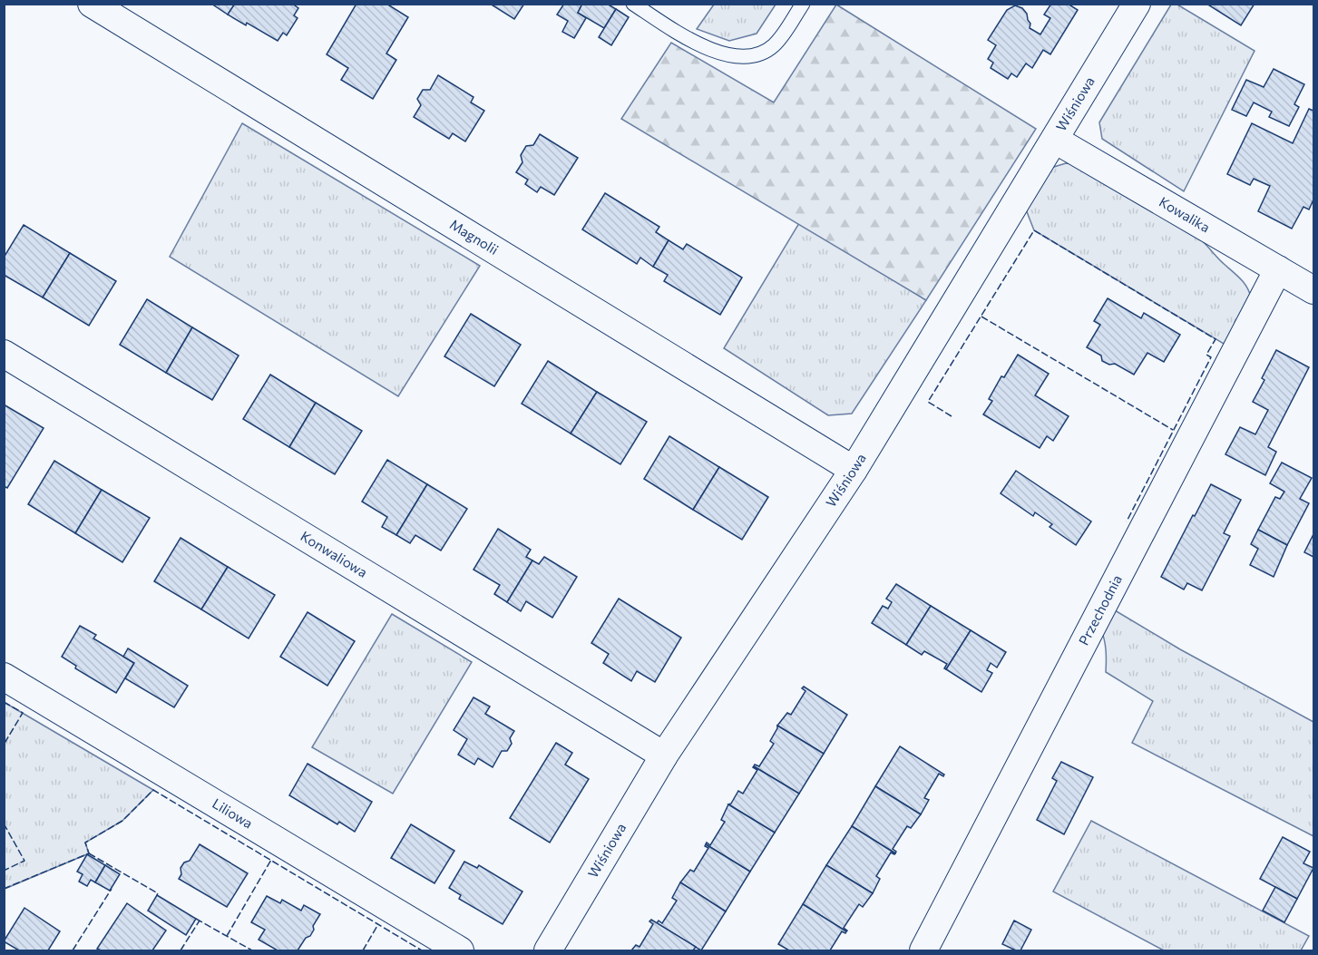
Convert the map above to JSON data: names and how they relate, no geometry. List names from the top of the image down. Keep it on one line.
{"streets":{"street":["Wiśniowa","Kowalika","Magnolii","Konwaliowa","Przechodnia","Liliowa"]},"crossings":[["Wiśniowa","Kowalika"],["Wiśniowa","Magnolii"],["Wiśniowa","Konwaliowa"],["Kowalika","Przechodnia"]]}
